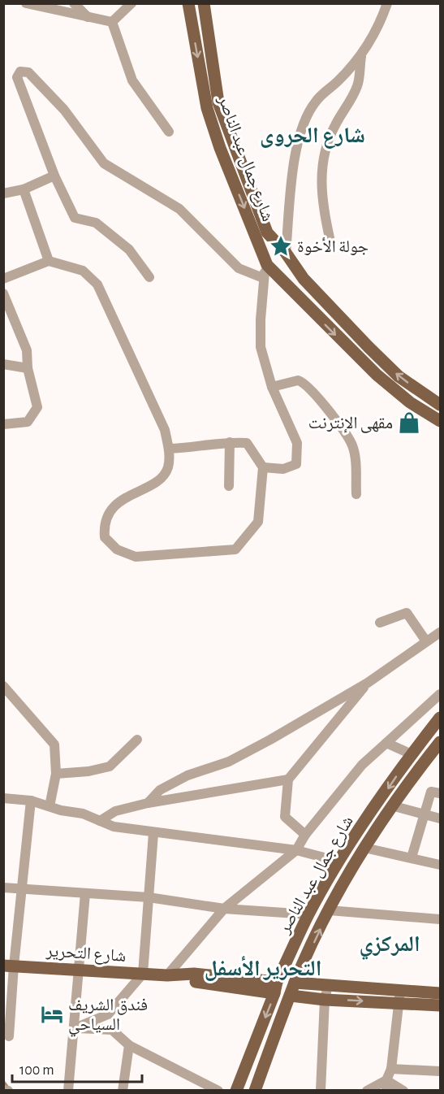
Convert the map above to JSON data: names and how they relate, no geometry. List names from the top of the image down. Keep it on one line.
{"streets":{"main road":["شارع جمال عبد الناصر","شارع التحرير"]},"crossings":[["شارع جمال عبد الناصر","شارع التحرير"]],"districts":["شارع الحروى","المركزي","التحرير الأسفل"],"places":{"place":["جولة الأخوة"],"shop":["مقهى الإنترنت"],"hotel":["فندق الشريف السياحي"]},"scale_bar":"100 m"}
